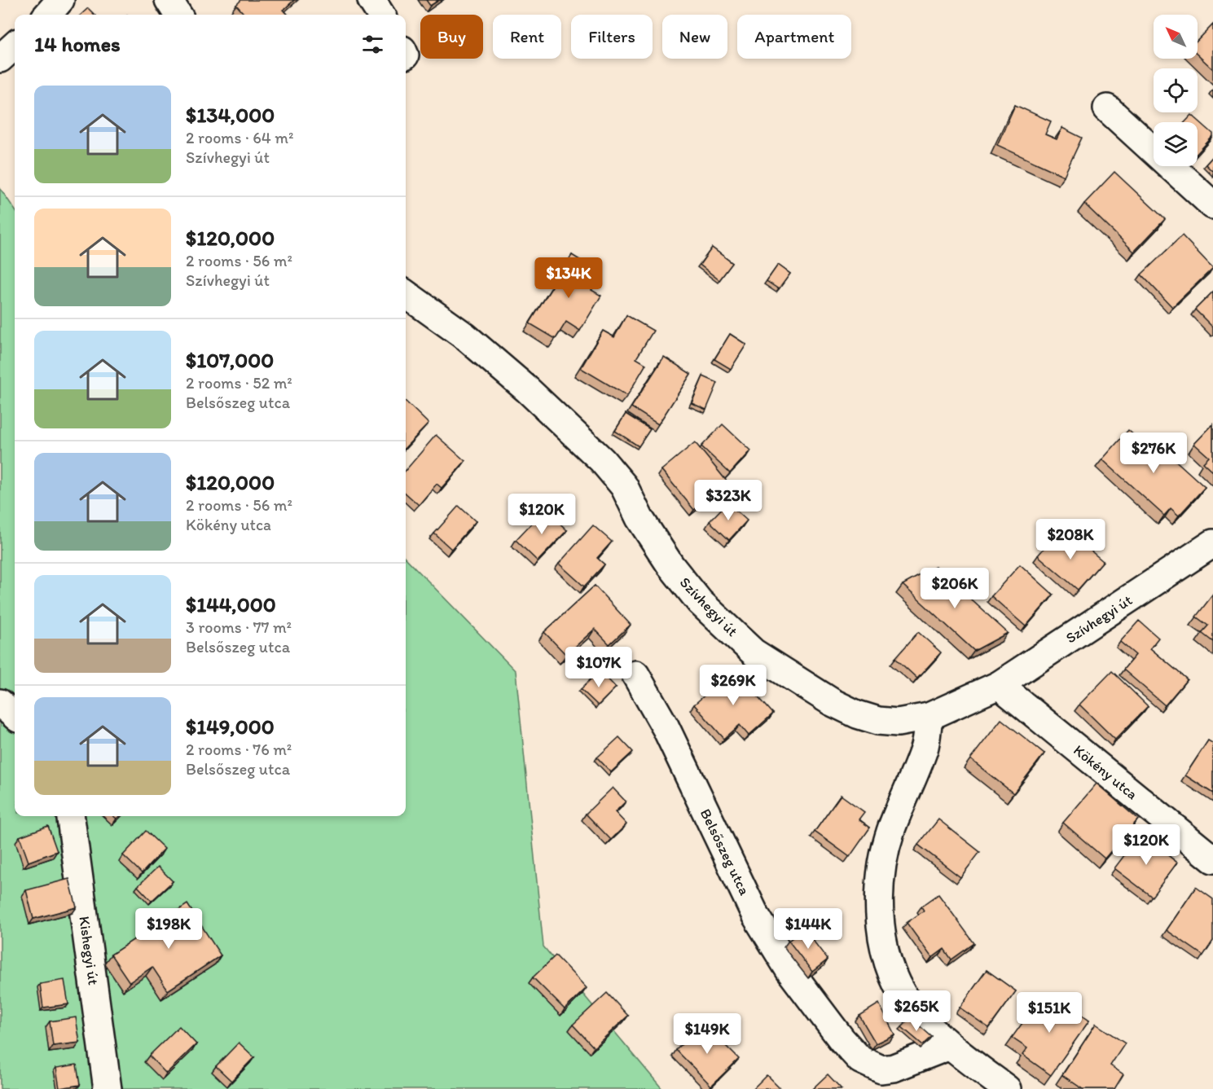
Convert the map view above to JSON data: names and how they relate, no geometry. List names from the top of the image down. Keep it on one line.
{"streets":{"street":["Szívhegyi út","Kökény utca","Belsőszeg utca","Kishegyi út"]},"crossings":[["Szívhegyi út","Kökény utca"]],"north":"top left","page":{"chip":["Buy","Rent","Filters","New","Apartment"],"heading":"14 homes","list":[{"name":"$134,000","note":"2 rooms · 64 m² · Szívhegyi út"},{"name":"$120,000","note":"2 rooms · 56 m² · Szívhegyi út"},{"name":"$107,000","note":"2 rooms · 52 m² · Belsőszeg utca"},{"name":"$120,000","note":"2 rooms · 56 m² · Kökény utca"},{"name":"$144,000","note":"3 rooms · 77 m² · Belsőszeg utca"},{"name":"$149,000","note":"2 rooms · 76 m² · Belsőszeg utca"}],"price":["$134K","$276K","$323K","$120K","$208K","$206K","$107K","$269K","$120K","$198K","$144K","$265K","$151K","$149K"]}}
